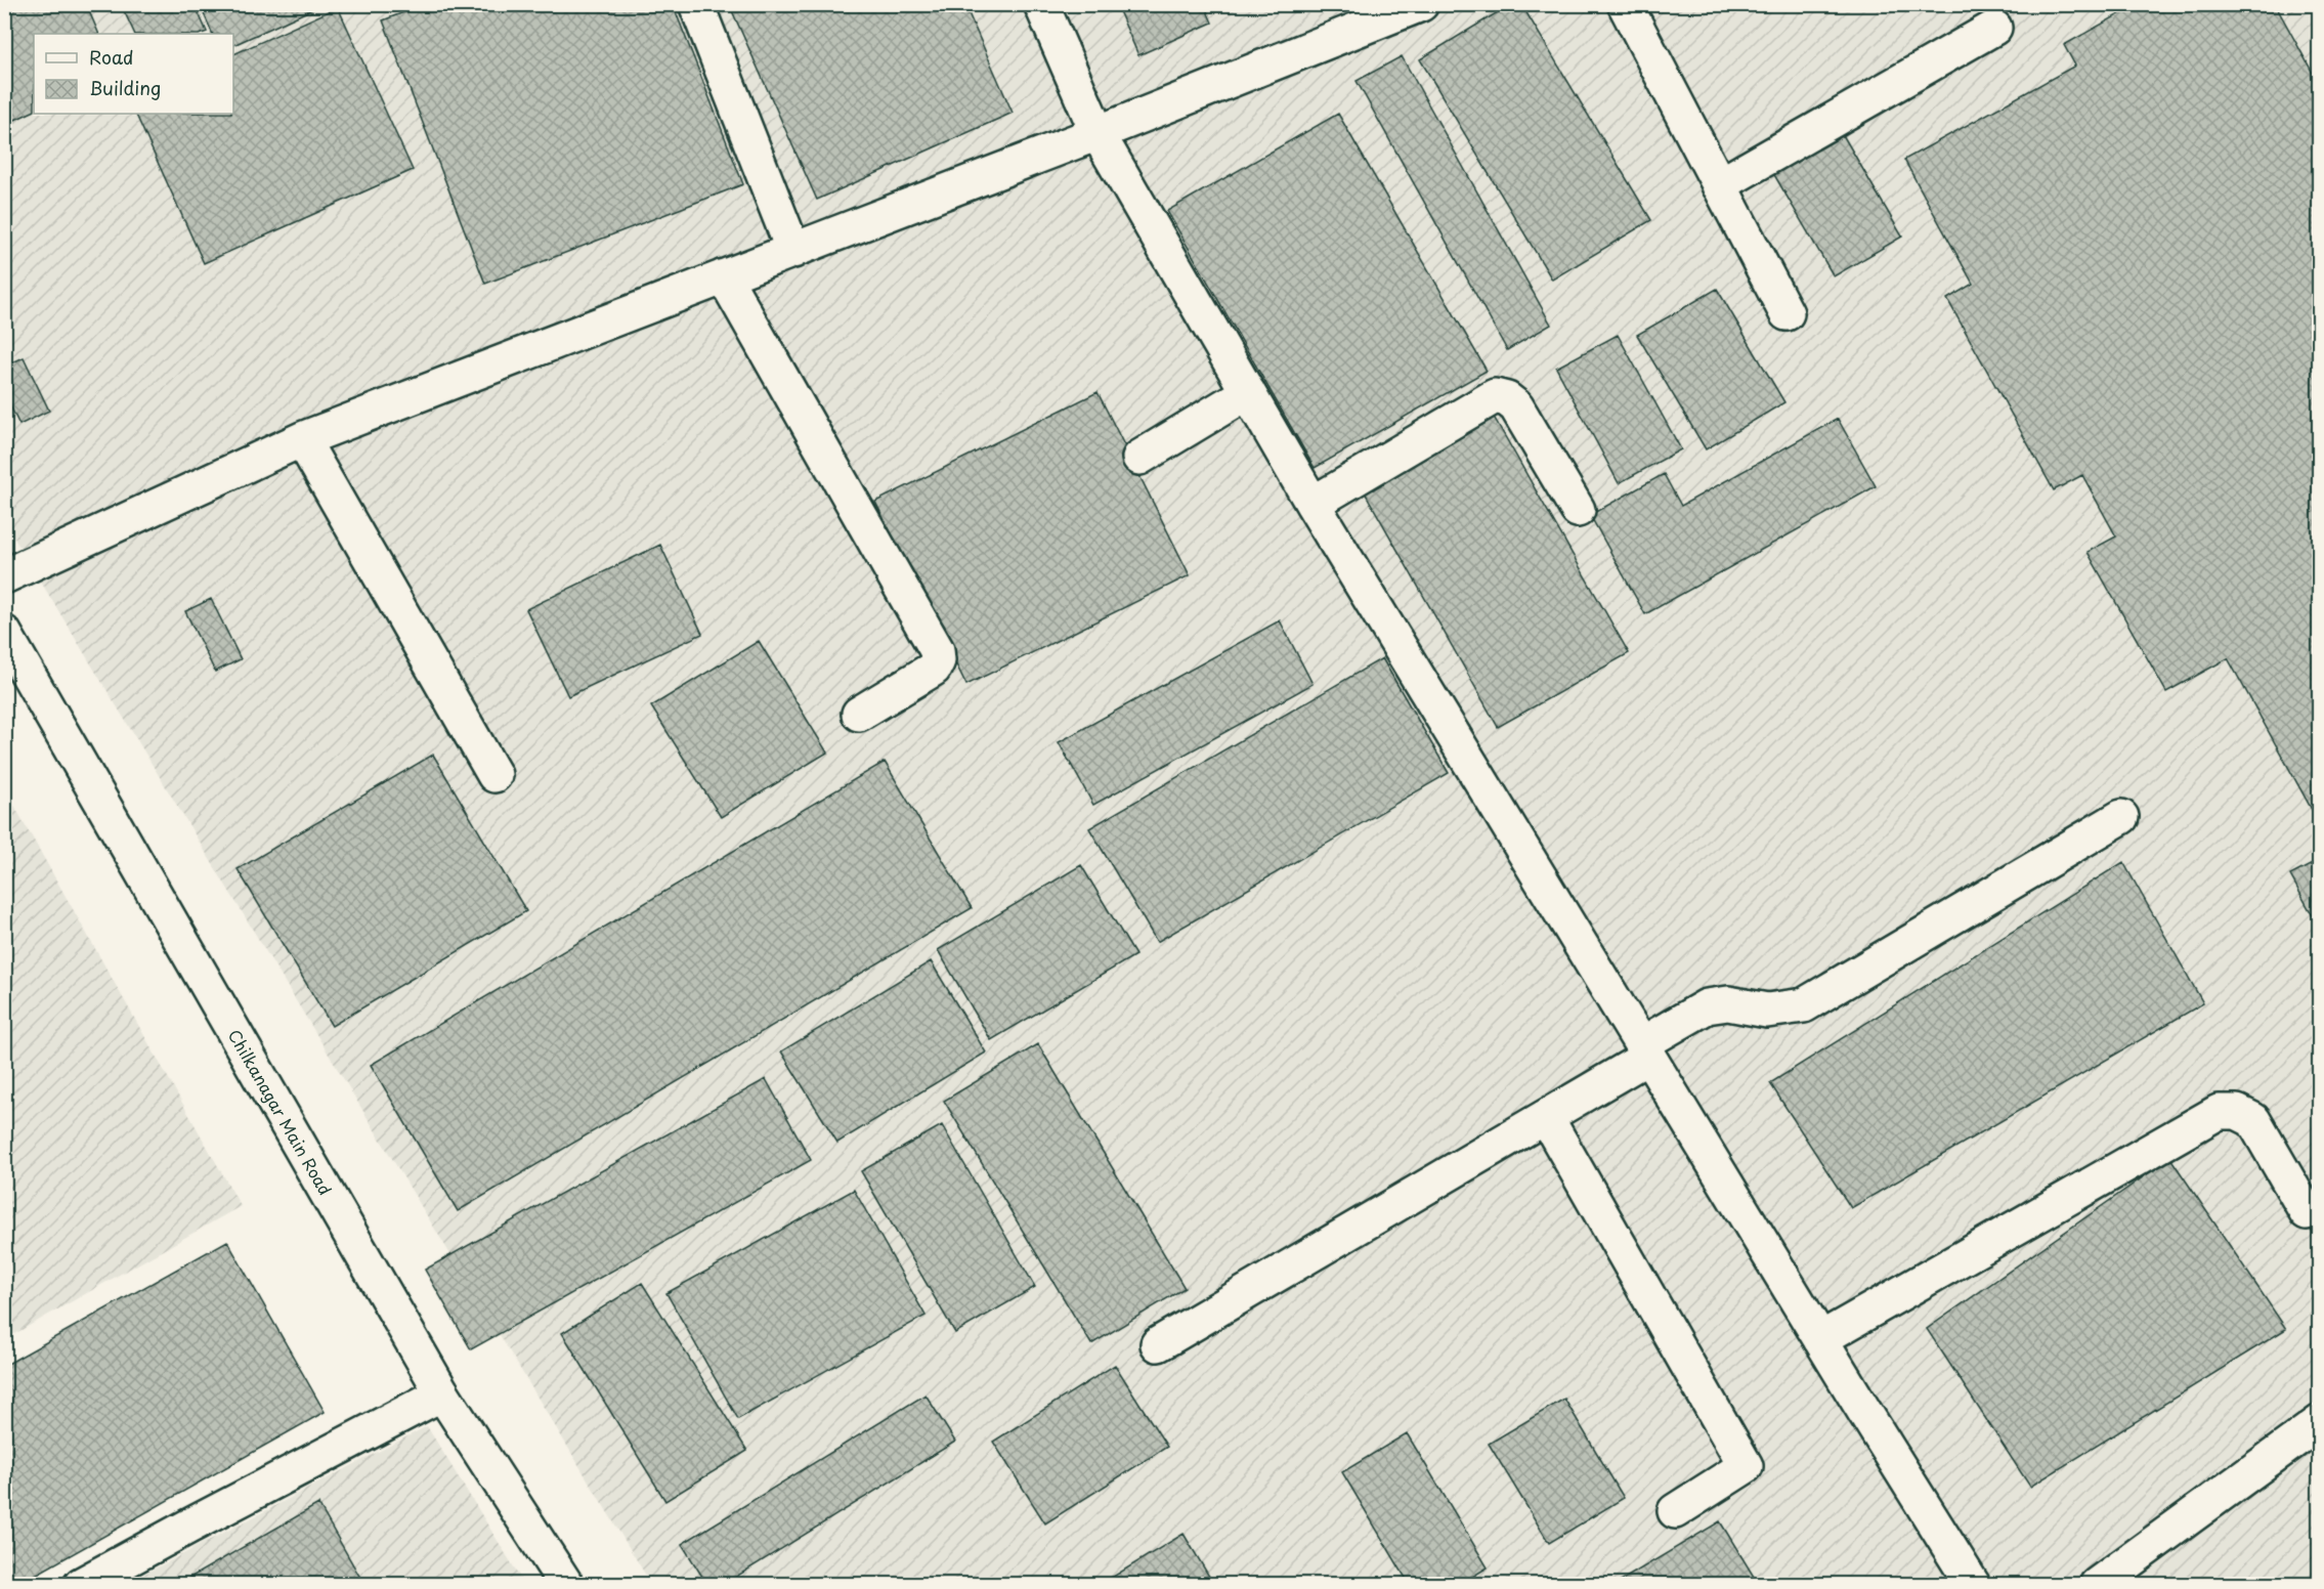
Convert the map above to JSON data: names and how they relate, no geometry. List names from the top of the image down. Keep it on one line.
{"streets":{"street":["Chilkanagar Main Road"]},"legend":["Road","Building"]}
